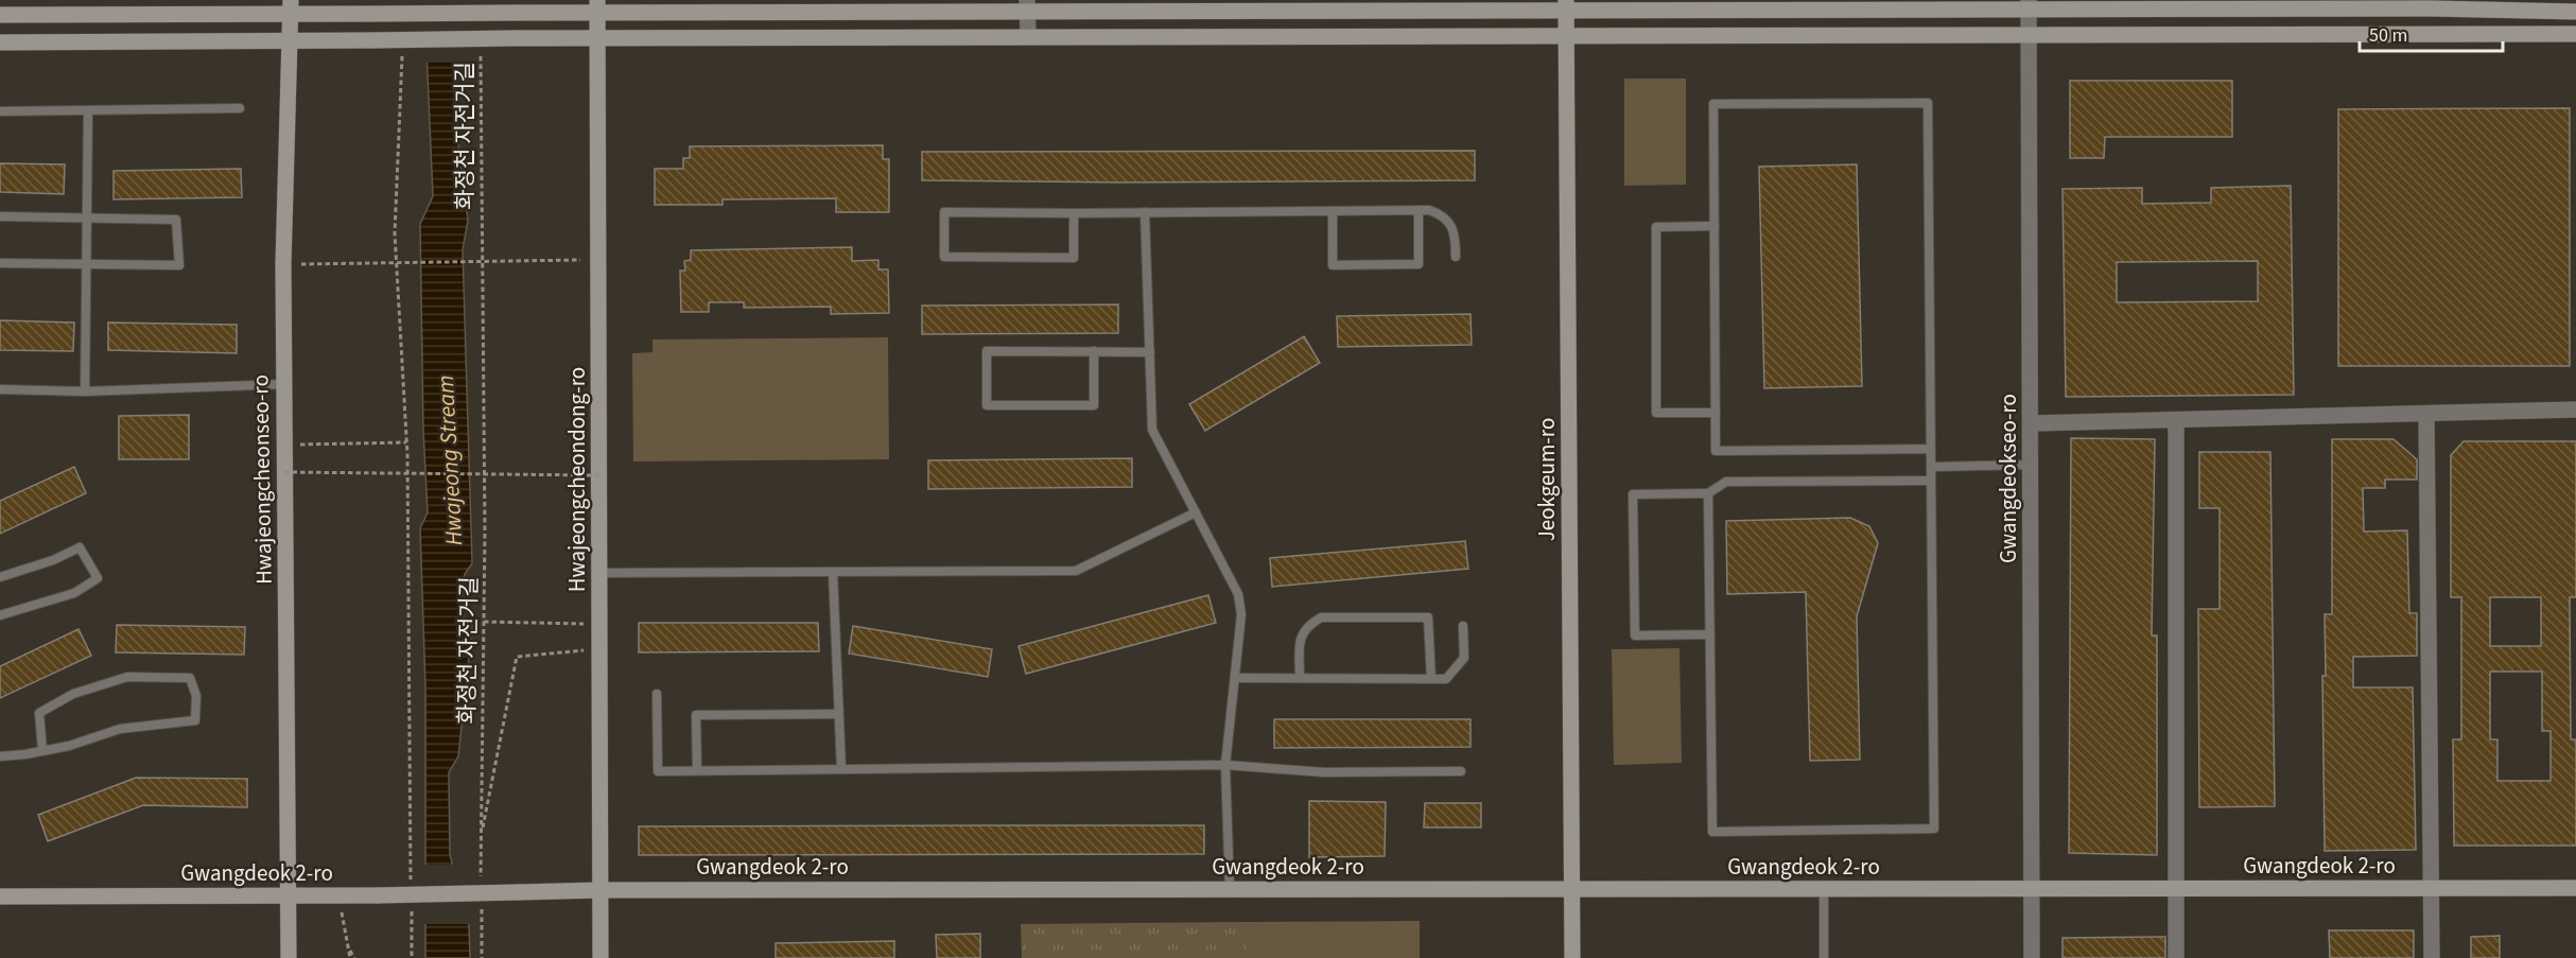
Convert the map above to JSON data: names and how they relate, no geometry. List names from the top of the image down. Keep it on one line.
{"streets":{"street":["Gwangdeokseo-ro","Hwajeongcheonseo-ro","Hwajeongcheondong-ro","Jeokgeum-ro","Gwangdeok 2-ro"],"path":["화정천 자전거길"]},"crossings":[["Gwangdeokseo-ro","Gwangdeok 2-ro"],["Hwajeongcheonseo-ro","Gwangdeok 2-ro"],["Hwajeongcheondong-ro","Gwangdeok 2-ro"],["Jeokgeum-ro","Gwangdeok 2-ro"]],"water":["Hwajeong Stream"],"scale_bar":"50 m"}
